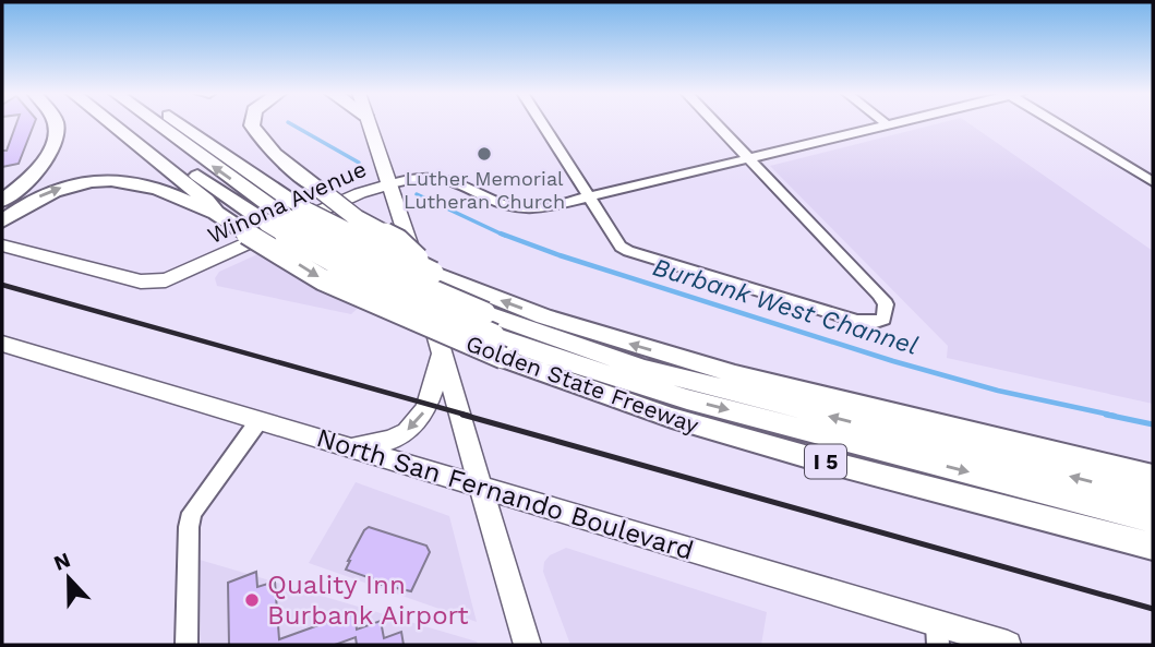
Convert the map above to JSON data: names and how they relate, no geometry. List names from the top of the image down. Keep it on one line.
{"streets":{"highway":["Golden State Freeway","I 5"],"main road":["Winona Avenue","North San Fernando Boulevard"]},"water":["Burbank West Channel"],"places":["Luther Memorial Lutheran Church","Quality Inn Burbank Airport"],"north":"top"}
